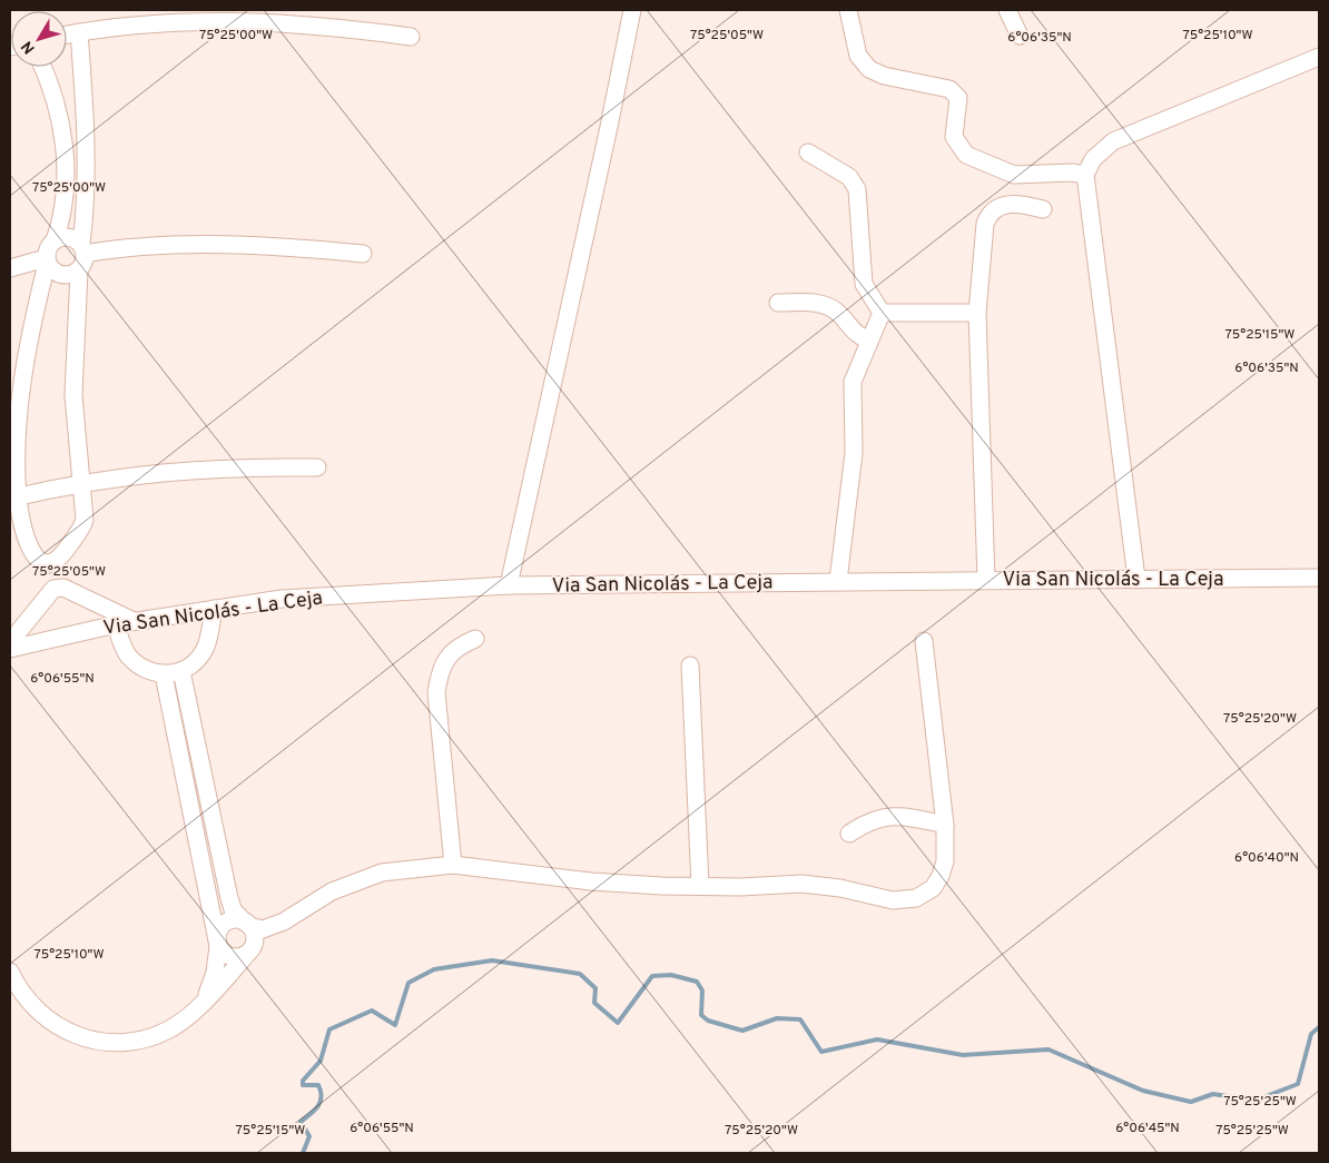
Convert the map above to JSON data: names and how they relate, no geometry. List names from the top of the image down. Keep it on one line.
{"streets":{"street":["Via San Nicolás - La Ceja"]},"north":"bottom left","coordinates":["75°25'00\"W","75°25'10\"W","75°25'05\"W","6°06'35\"N","75°25'15\"W","6°06'55\"N","75°25'20\"W","6°06'40\"N","75°25'25\"W","6°06'45\"N"]}
